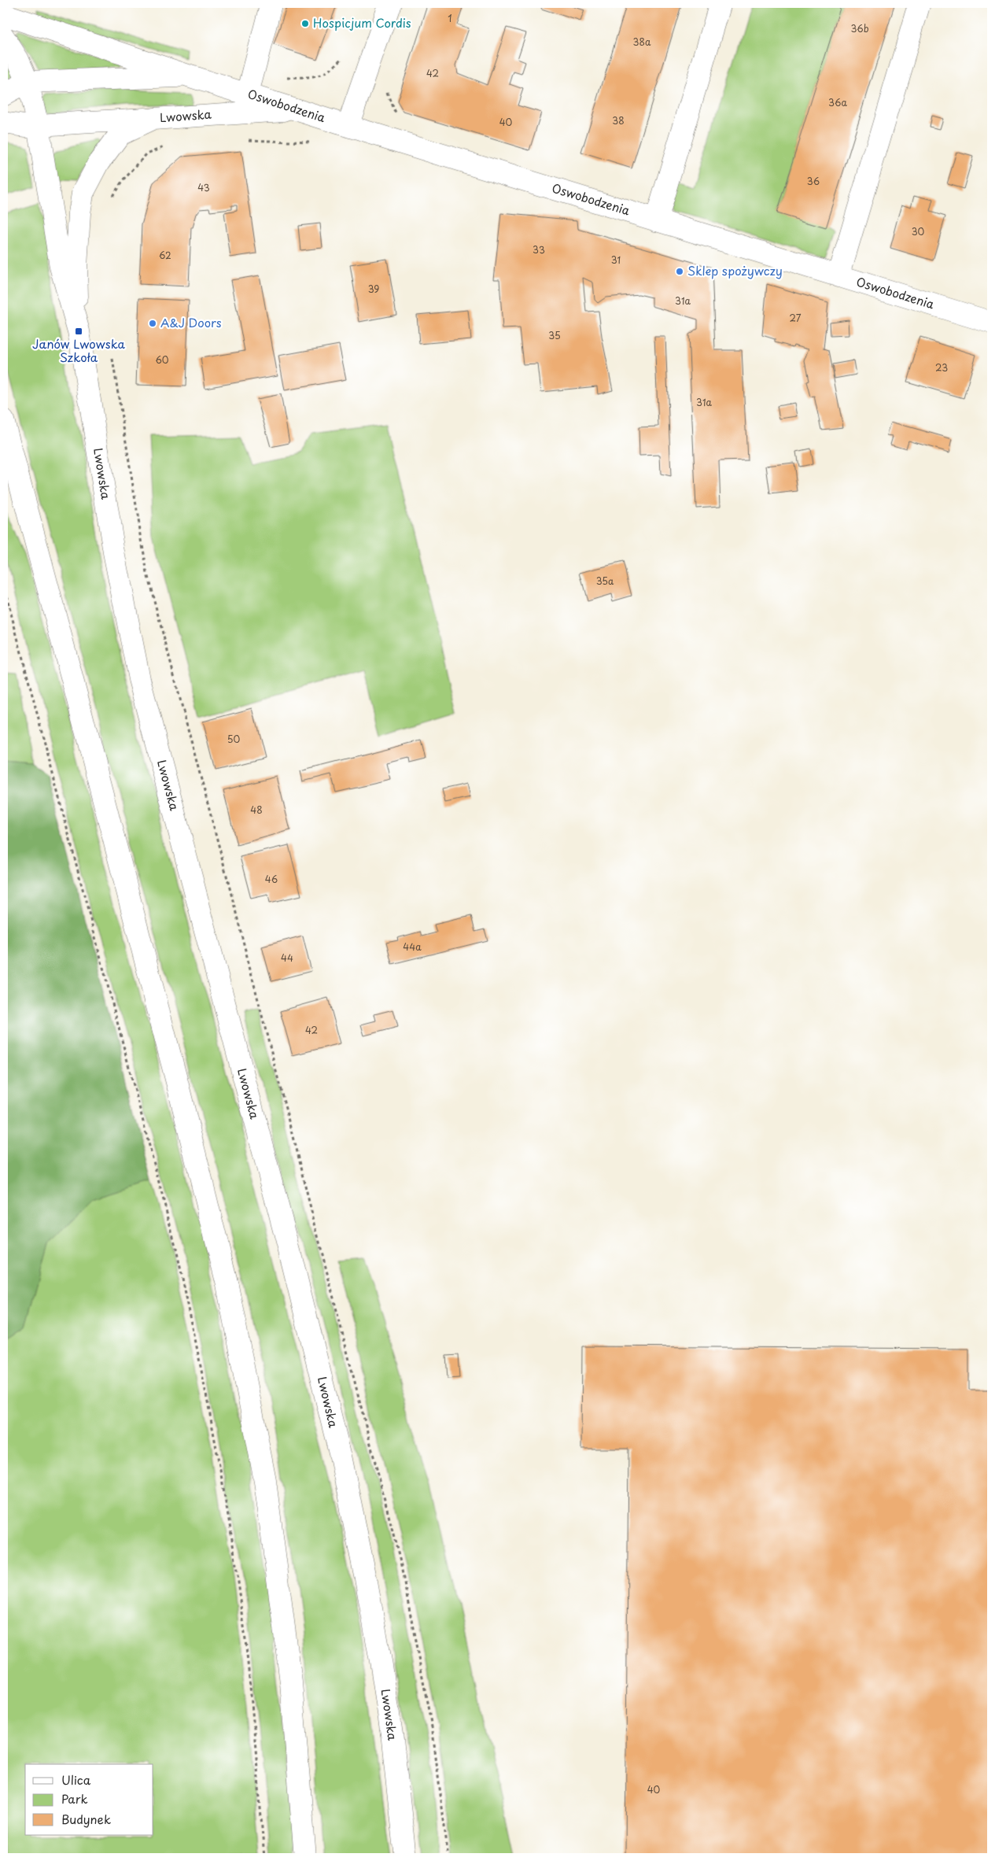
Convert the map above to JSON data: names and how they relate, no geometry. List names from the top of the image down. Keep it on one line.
{"streets":{"street":["Oswobodzenia","Lwowska"]},"crossings":[["Oswobodzenia","Lwowska"]],"places":{"other":["Hospicjum Cordis","Sklep spożywczy","A&J Doors"],"transit":["Janów Lwowska Szkoła"]},"house_numbers":["1","36b","38a","42","36a","38","40","36","43","30","33","62","31","39","31a","27","35","60","23","31a","35a","50","48","46","44a","44","42","40"],"legend":["Ulica","Park","Budynek"]}
